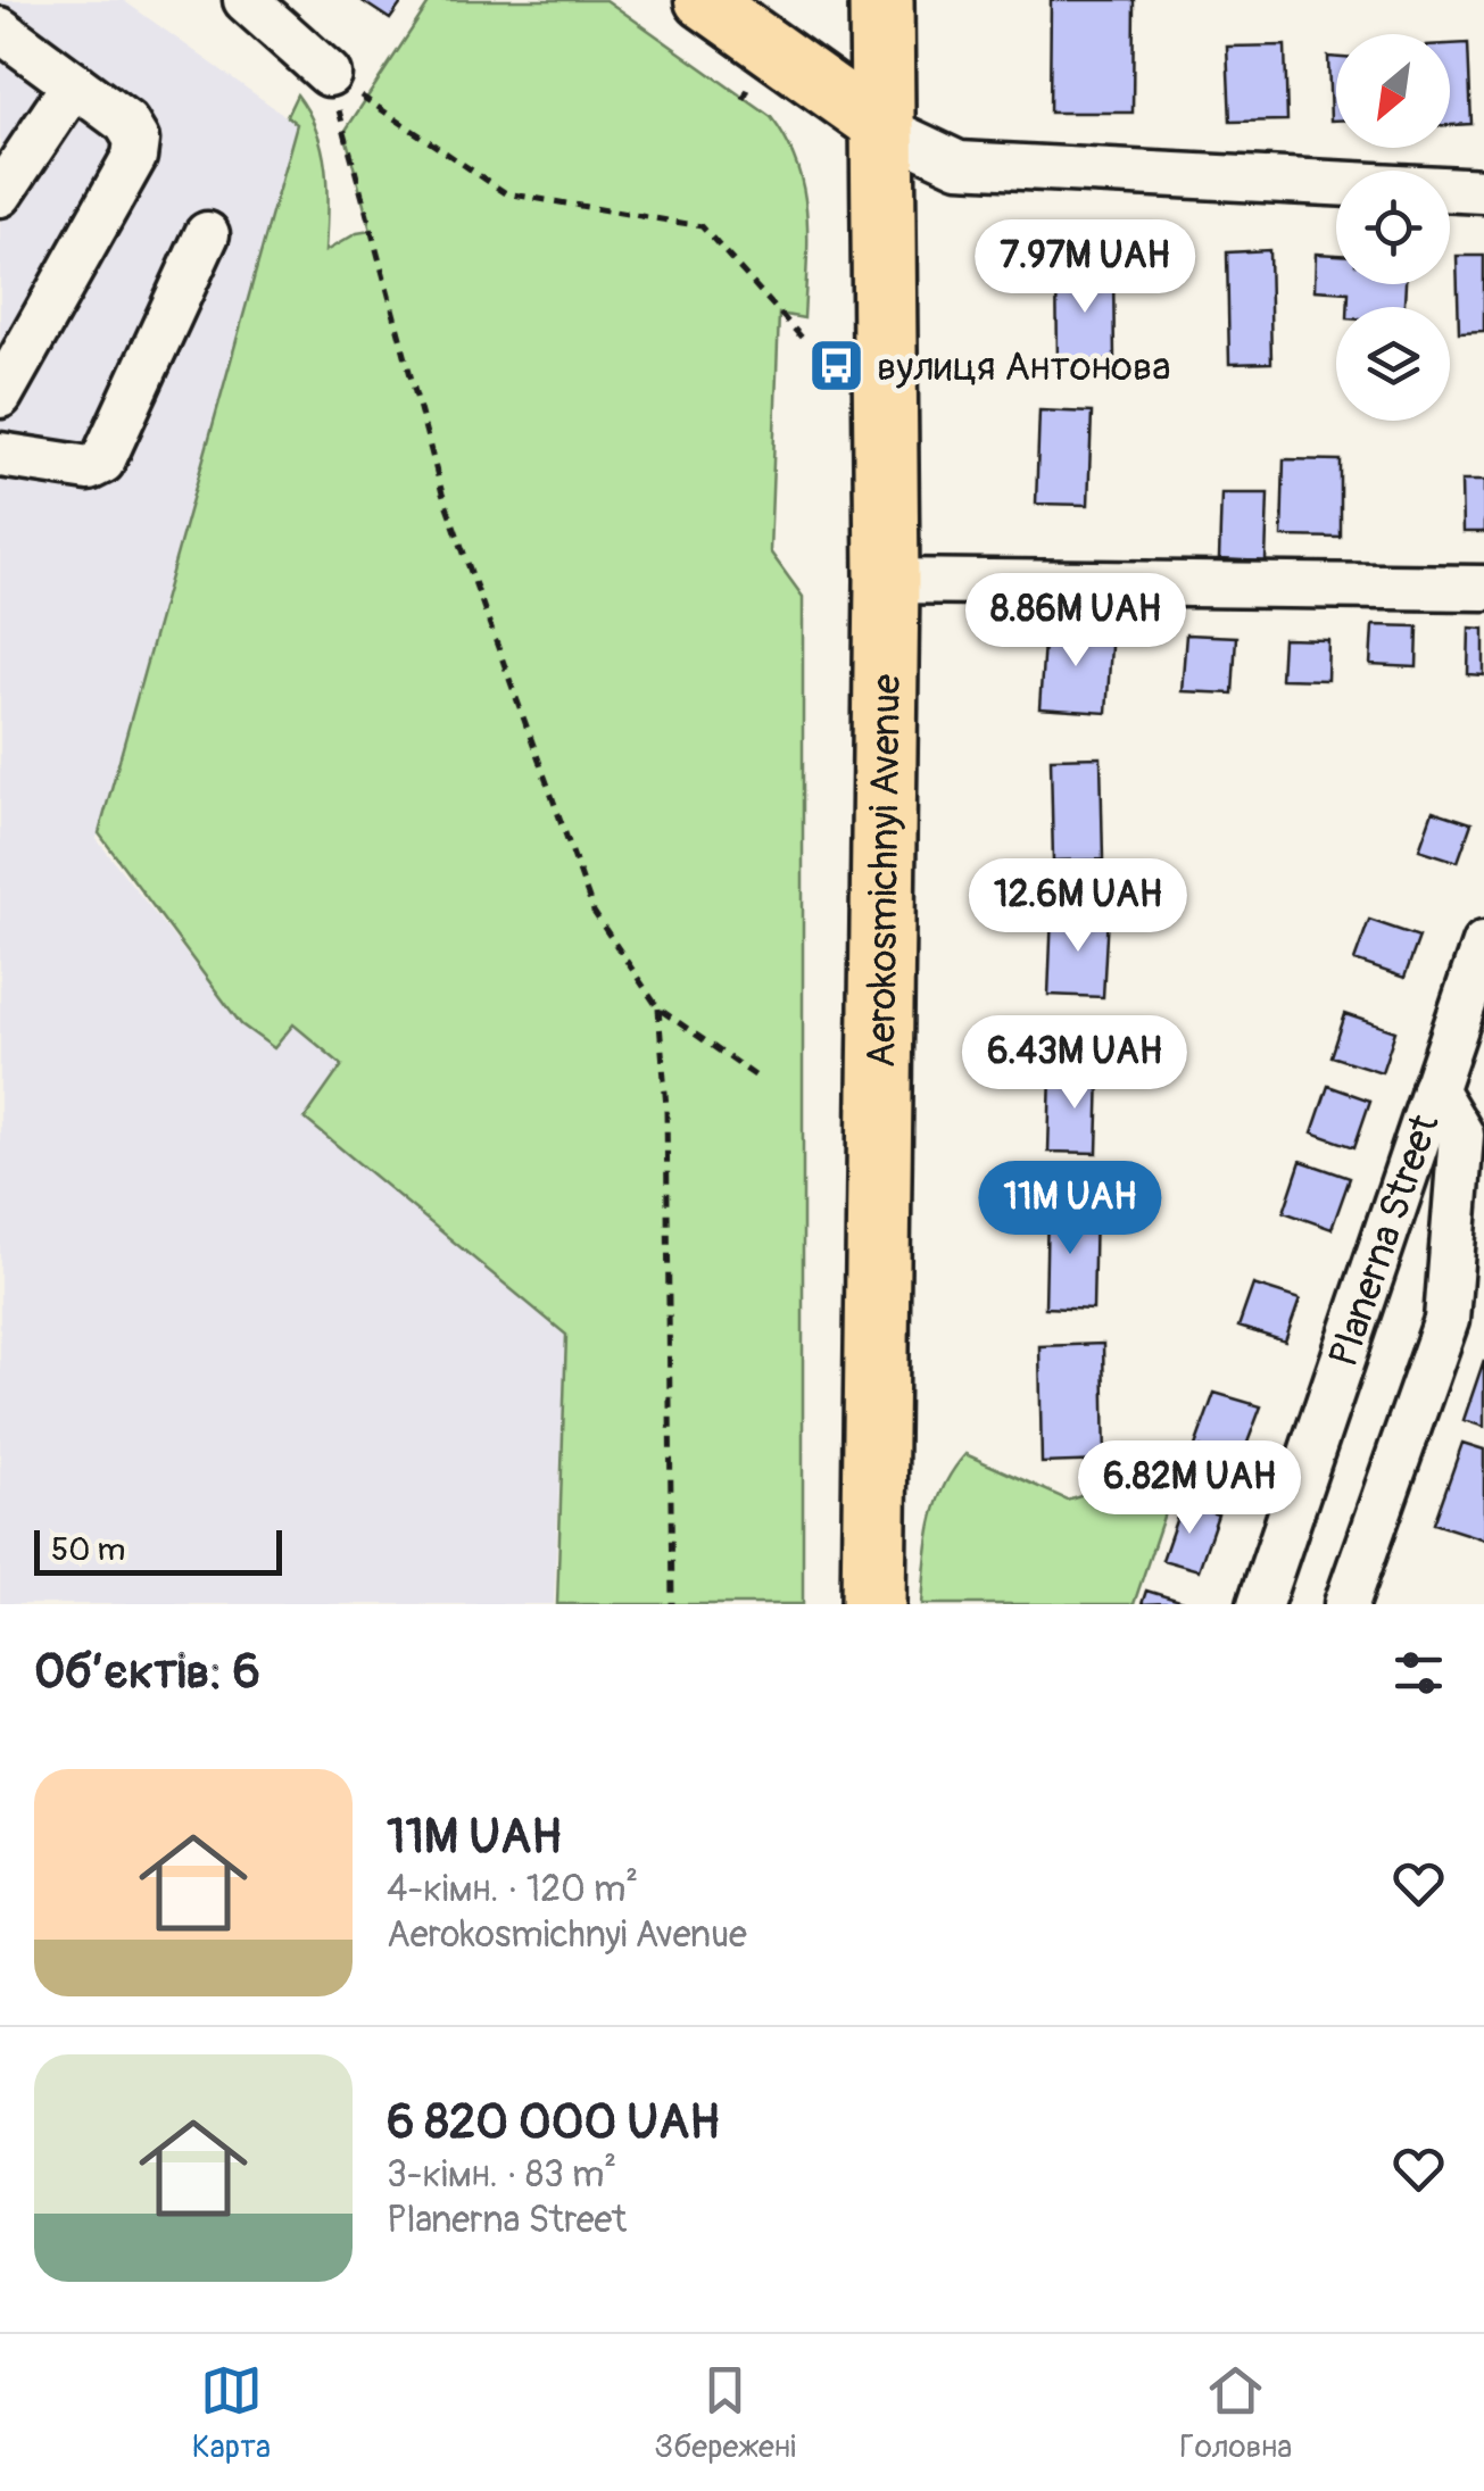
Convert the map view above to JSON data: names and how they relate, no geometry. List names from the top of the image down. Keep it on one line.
{"streets":{"highway":["Aerokosmichnyi Avenue"],"street":["Planerna Street"]},"places":{"bus stop":["вулиця Антонова"]},"scale_bar":"50 m","north":"bottom left","page":{"price":["7.97M UAH","8.86M UAH","12.6M UAH","6.43M UAH","11M UAH","6.82M UAH"],"scale":"50 m","heading":"Об’єктів: 6","list":[{"name":"11M UAH","note":"4-кімн. · 120 m² · Aerokosmichnyi Avenue"},{"name":"6 820 000 UAH","note":"3-кімн. · 83 m² · Planerna Street"}],"tabs":["Карта","Збережені","Головна"]}}
